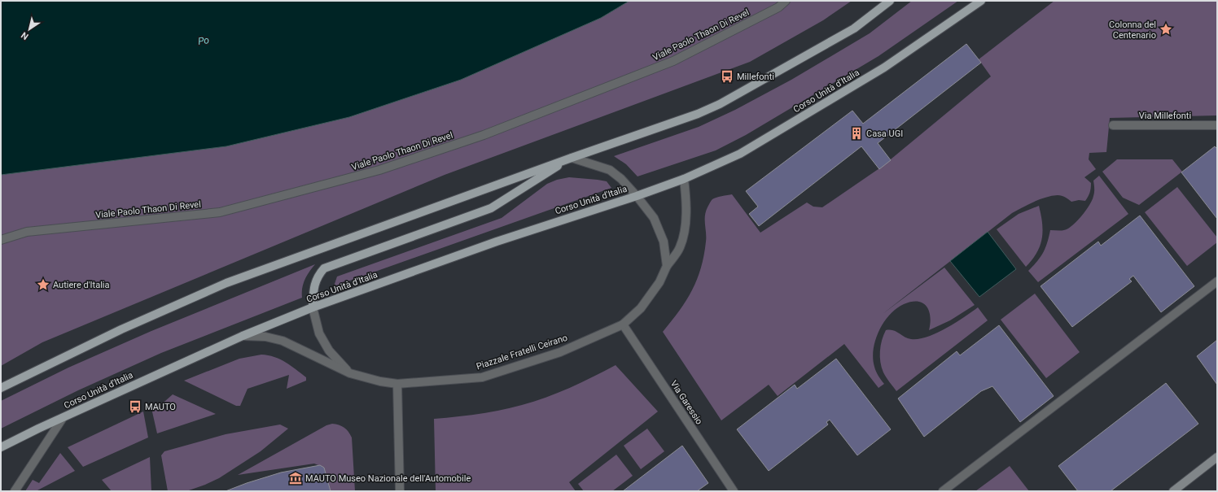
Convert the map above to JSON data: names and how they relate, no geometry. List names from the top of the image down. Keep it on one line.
{"streets":{"main road":["Corso Unità d'Italia"],"street":["Viale Paolo Thaon Di Revel","Via Millefonti","Piazzale Fratelli Ceirano","Via Garessio"]},"crossings":[["Corso Unità d'Italia","Piazzale Fratelli Ceirano"],["Piazzale Fratelli Ceirano","Via Garessio"]],"water":["Po"],"places":{"place":["Colonna del Centenario","Autiere d'Italia"],"bus stop":["Millefonti","MAUTO"],"building":["Casa UGI"],"museum":["MAUTO Museo Nazionale dell'Automobile"]},"north":"bottom left"}
